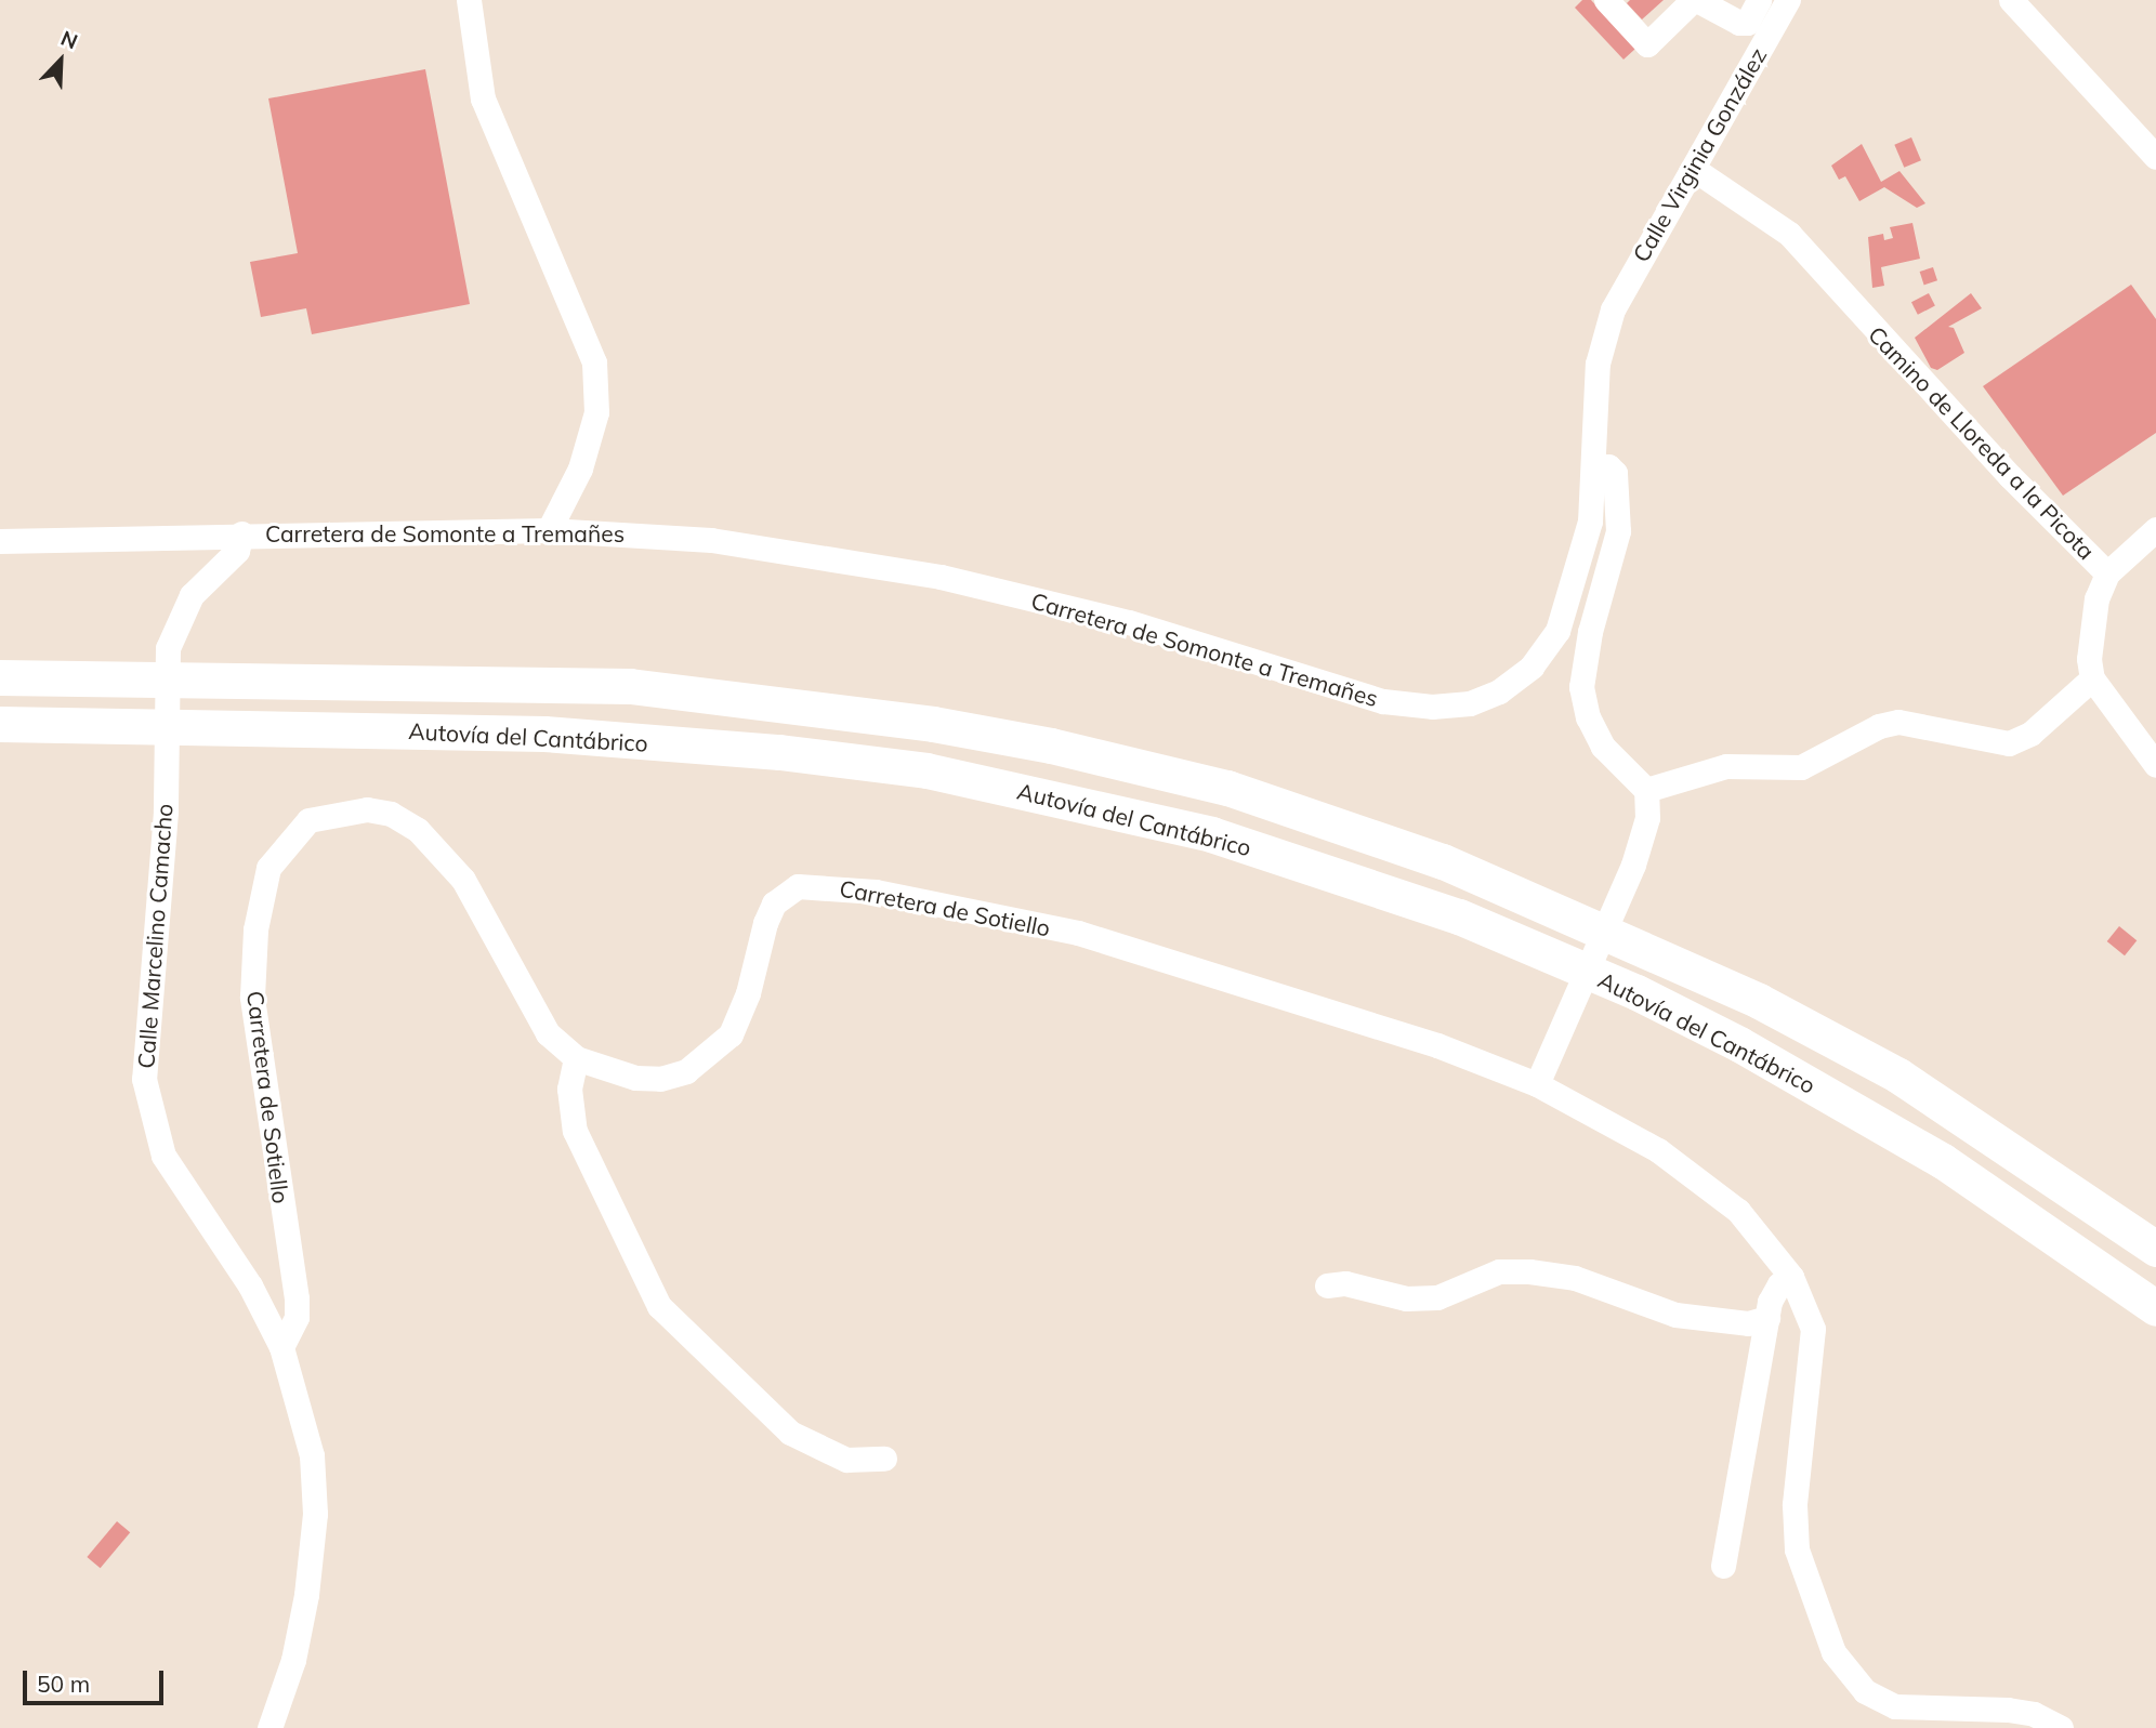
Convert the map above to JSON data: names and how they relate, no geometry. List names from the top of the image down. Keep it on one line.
{"streets":{"highway":["Autovía del Cantábrico"],"street":["Calle Virginia González","Camino de Lloreda a la Picota","Carretera de Somonte a Tremañes","Carretera de Sotiello","Calle Marcelino Camacho"]},"crossings":[["Calle Virginia González","Camino de Lloreda a la Picota"],["Calle Virginia González","Carretera de Somonte a Tremañes"],["Carretera de Somonte a Tremañes","Calle Marcelino Camacho"],["Carretera de Sotiello","Calle Marcelino Camacho"]],"scale_bar":"50 m","north":"top right"}
